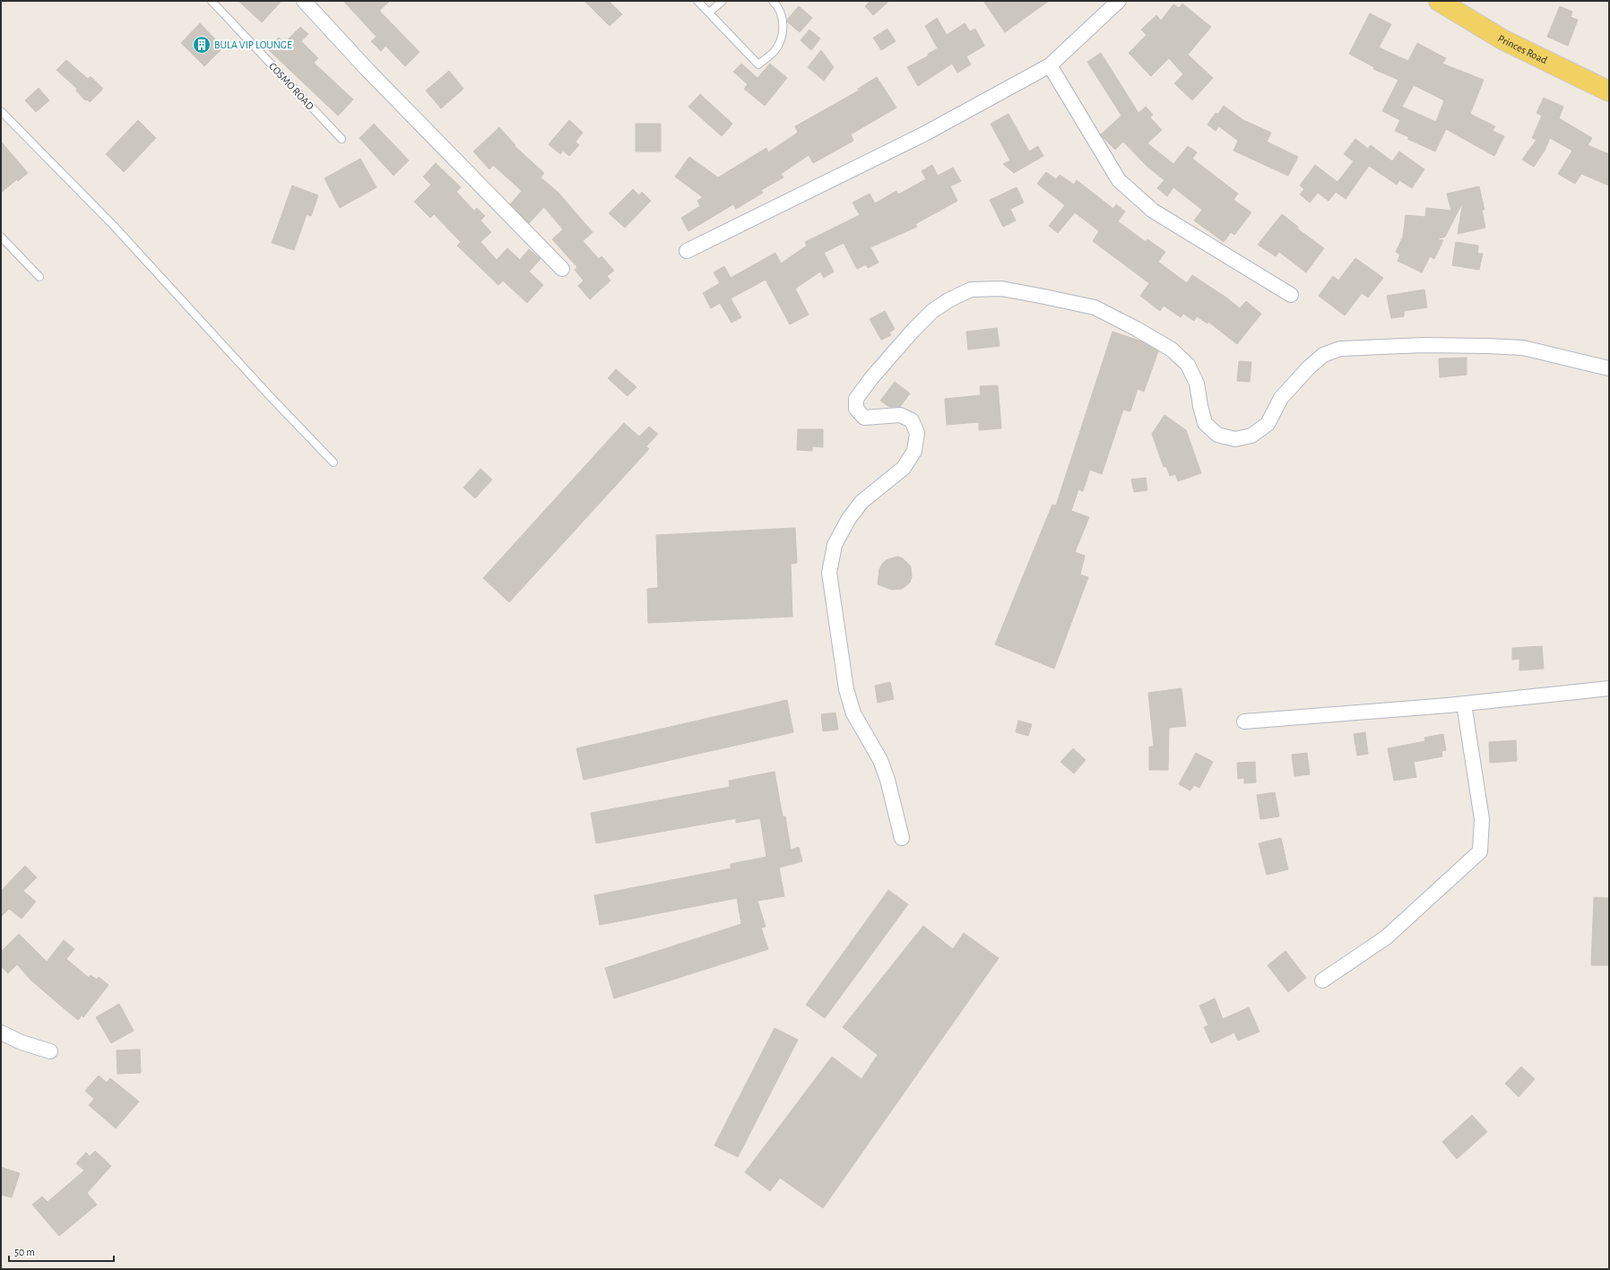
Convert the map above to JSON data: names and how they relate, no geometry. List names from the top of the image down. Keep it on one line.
{"streets":{"main road":["Princes Road"],"lane":["COSMO ROAD"]},"places":{"building":["BULA VIP LOUNGE"]},"scale_bar":"50 m"}
